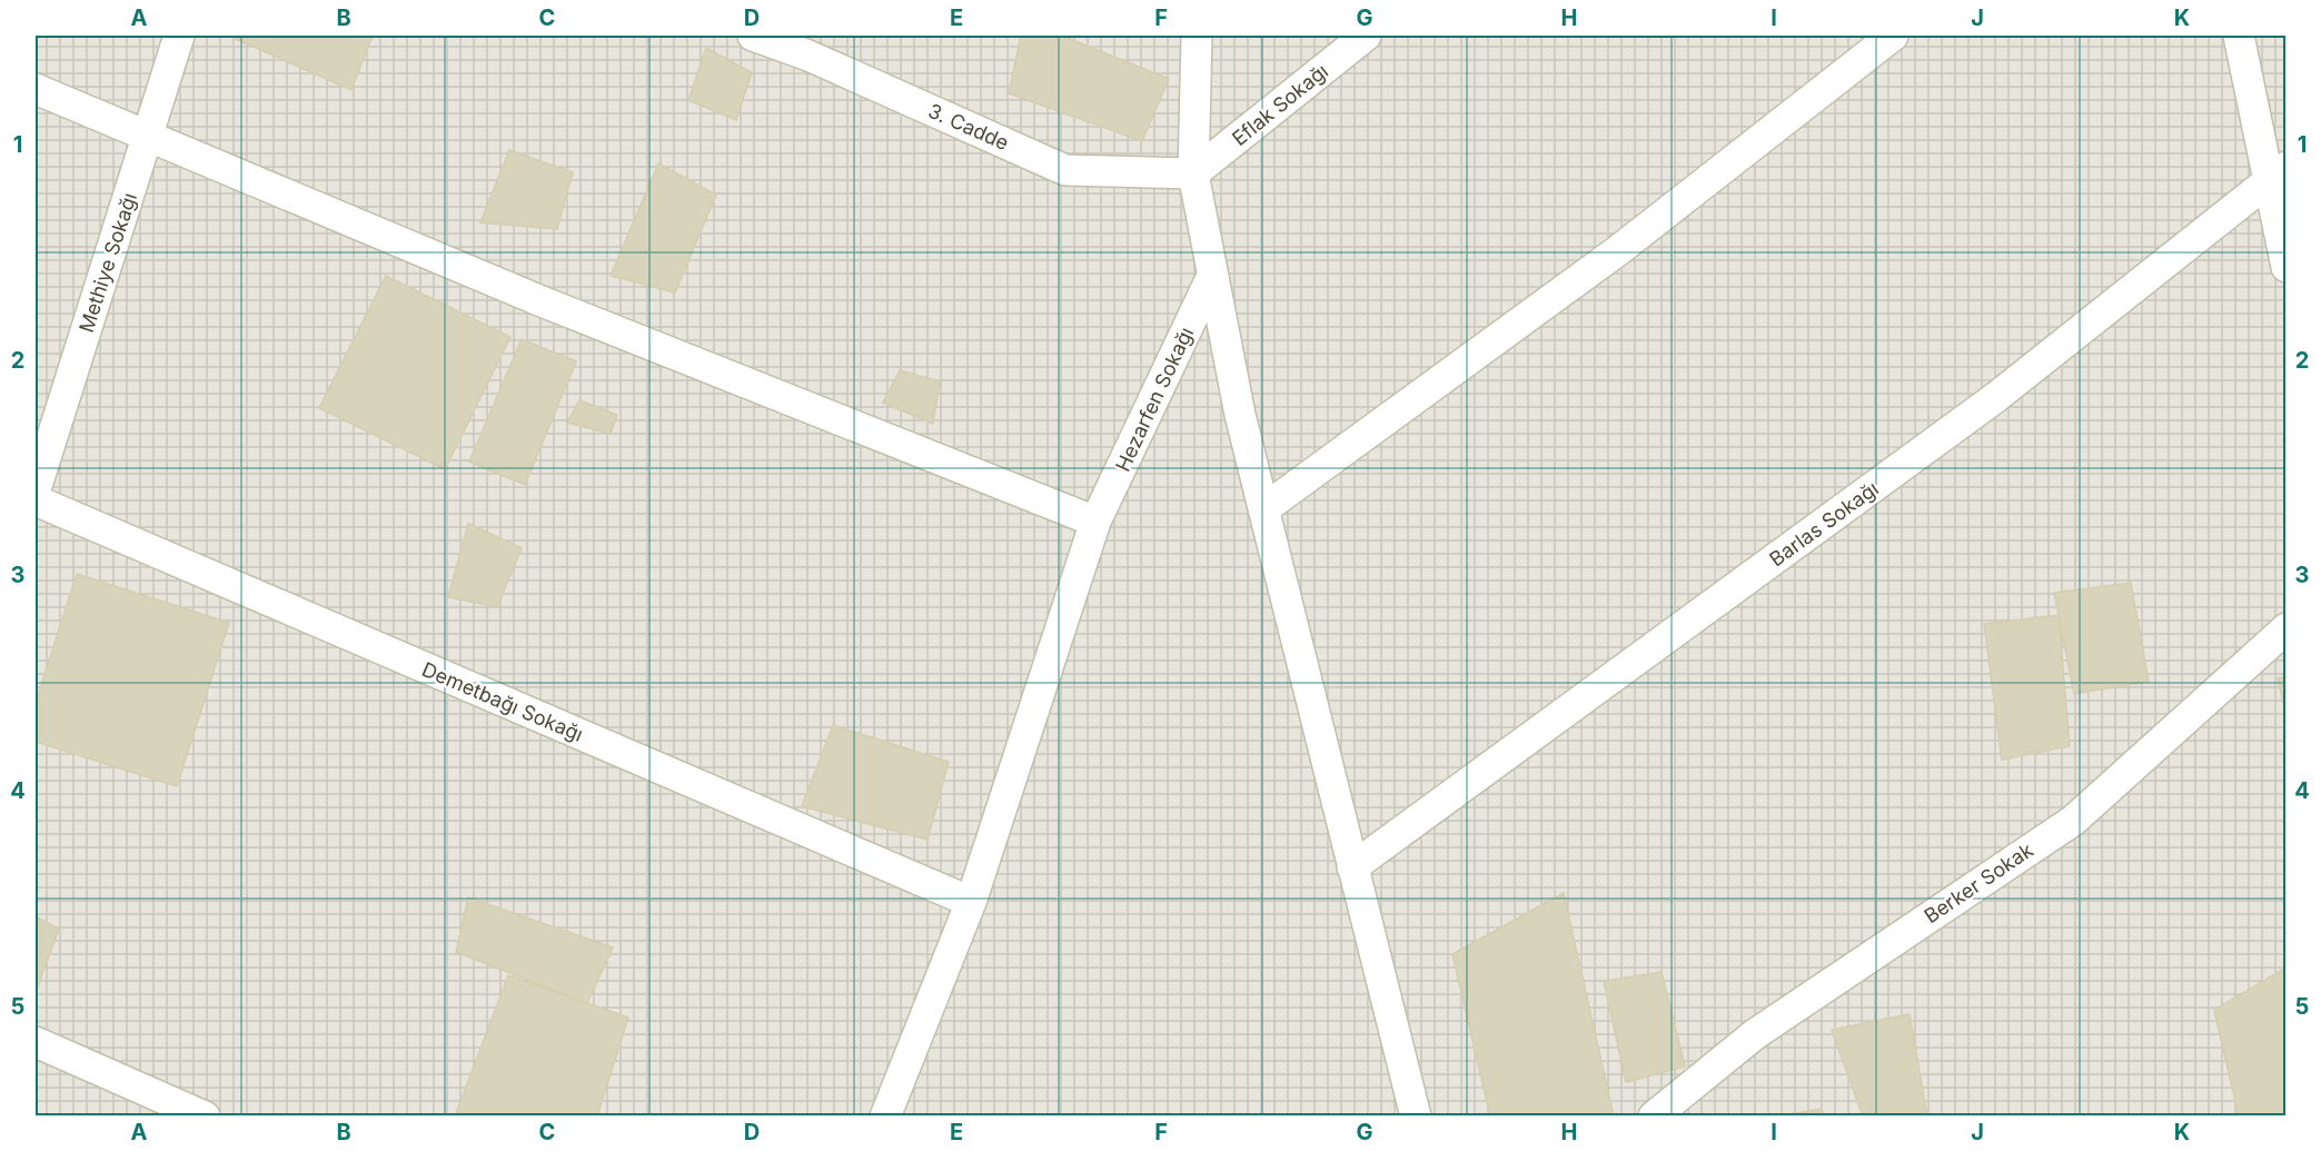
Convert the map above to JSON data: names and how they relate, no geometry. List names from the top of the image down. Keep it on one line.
{"streets":{"street":["Eflak Sokağı","3. Cadde","Methiye Sokağı","Hezarfen Sokağı","Barlas Sokağı","Demetbağı Sokağı","Berker Sokak"]},"crossings":[["Eflak Sokağı","3. Cadde"],["Hezarfen Sokağı","Demetbağı Sokağı"]],"grid":{"columns":["A","B","C","D","E","F","G","H","I","J","K"],"rows":["1","2","3","4","5"]}}
